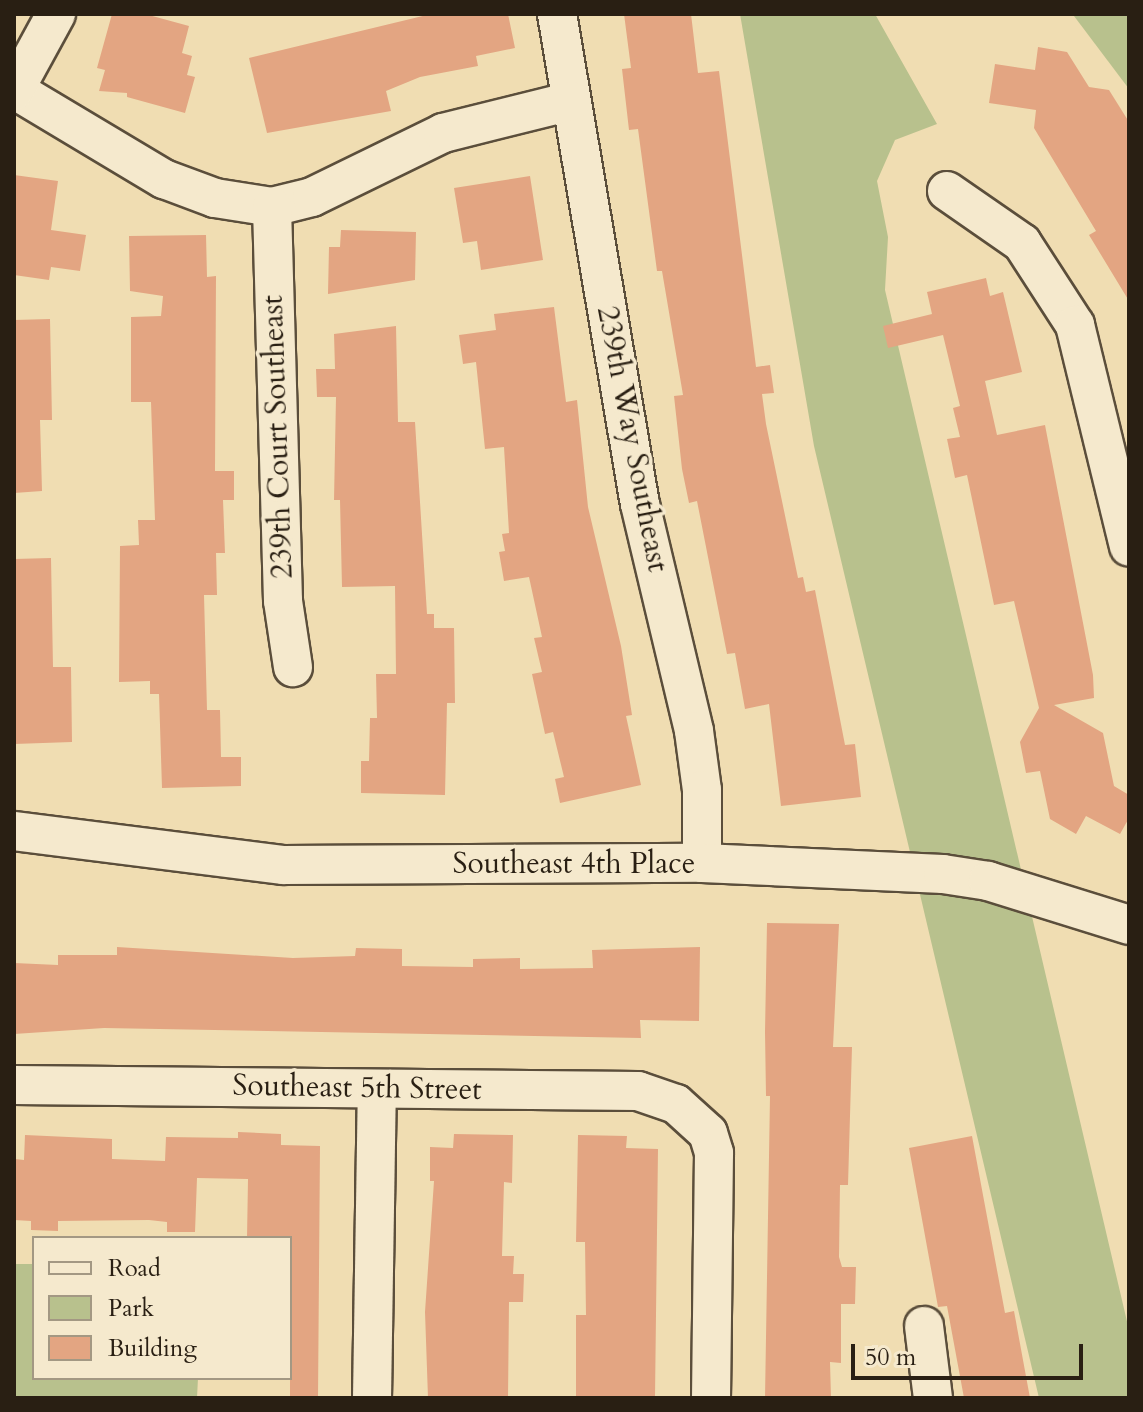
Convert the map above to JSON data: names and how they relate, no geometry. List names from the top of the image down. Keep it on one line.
{"streets":{"street":["239th Court Southeast","239th Way Southeast","Southeast 4th Place","Southeast 5th Street"]},"crossings":[["239th Way Southeast","Southeast 4th Place"]],"legend":["Road","Park","Building"],"scale_bar":"50 m"}
